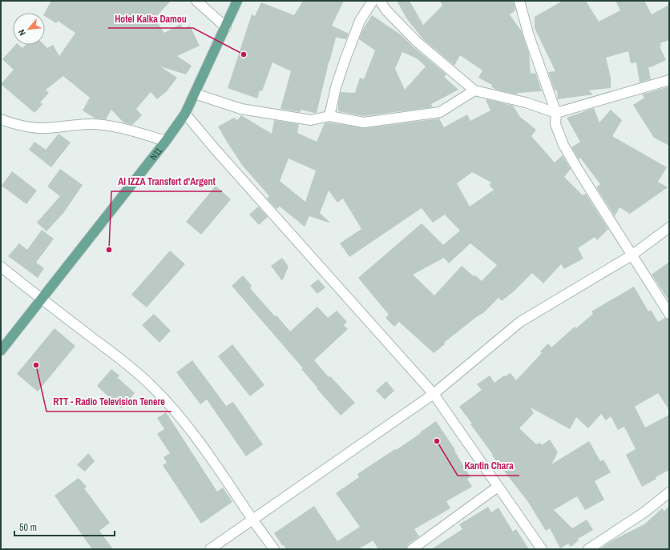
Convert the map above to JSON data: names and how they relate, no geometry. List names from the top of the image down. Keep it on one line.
{"streets":{"main road":["N11"]},"places":["Hotel Kalka Damou","Al IZZA Transfert d'Argent","RTT - Radio Television Tenere","Kantin Chara"],"scale_bar":"50 m","north":"bottom left"}
